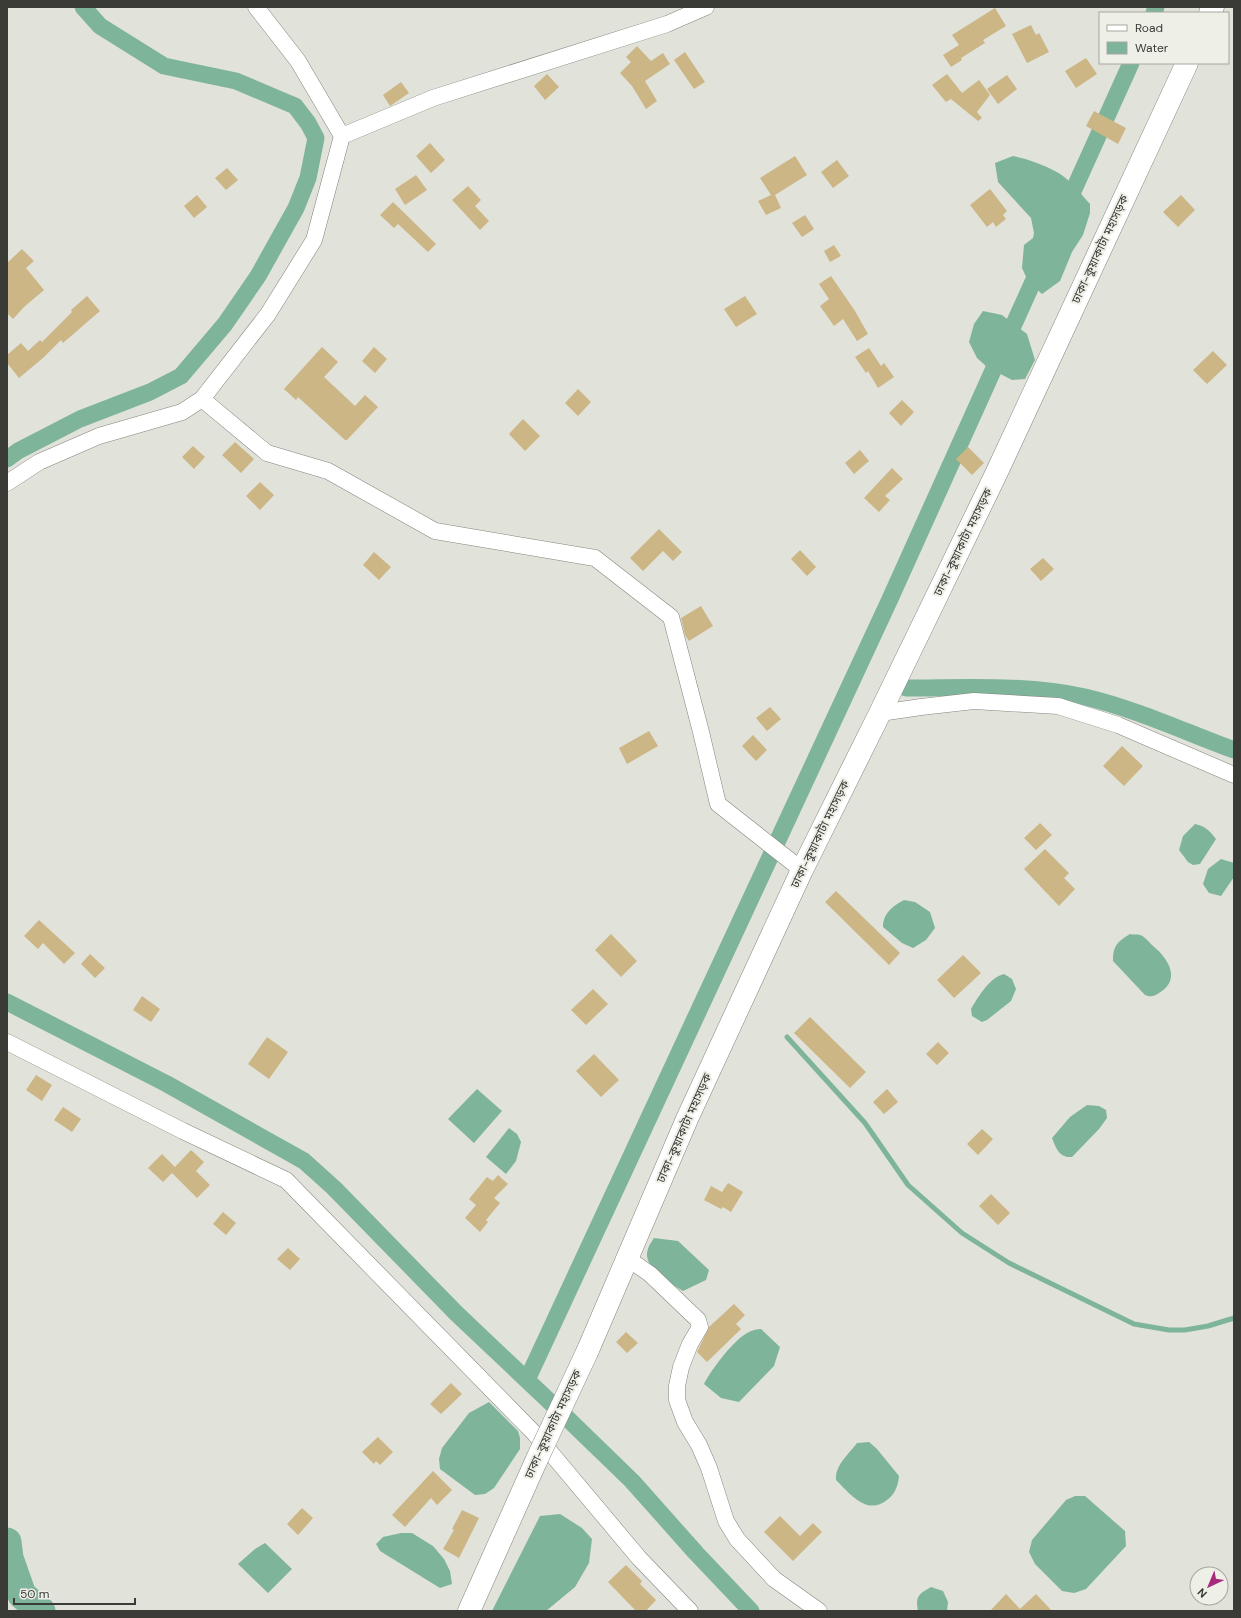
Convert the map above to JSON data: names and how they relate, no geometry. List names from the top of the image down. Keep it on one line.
{"streets":{"main road":["ঢাকা-কুয়াকাটা মহাসড়ক"]},"legend":["Road","Water"],"scale_bar":"50 m","north":"bottom left"}
